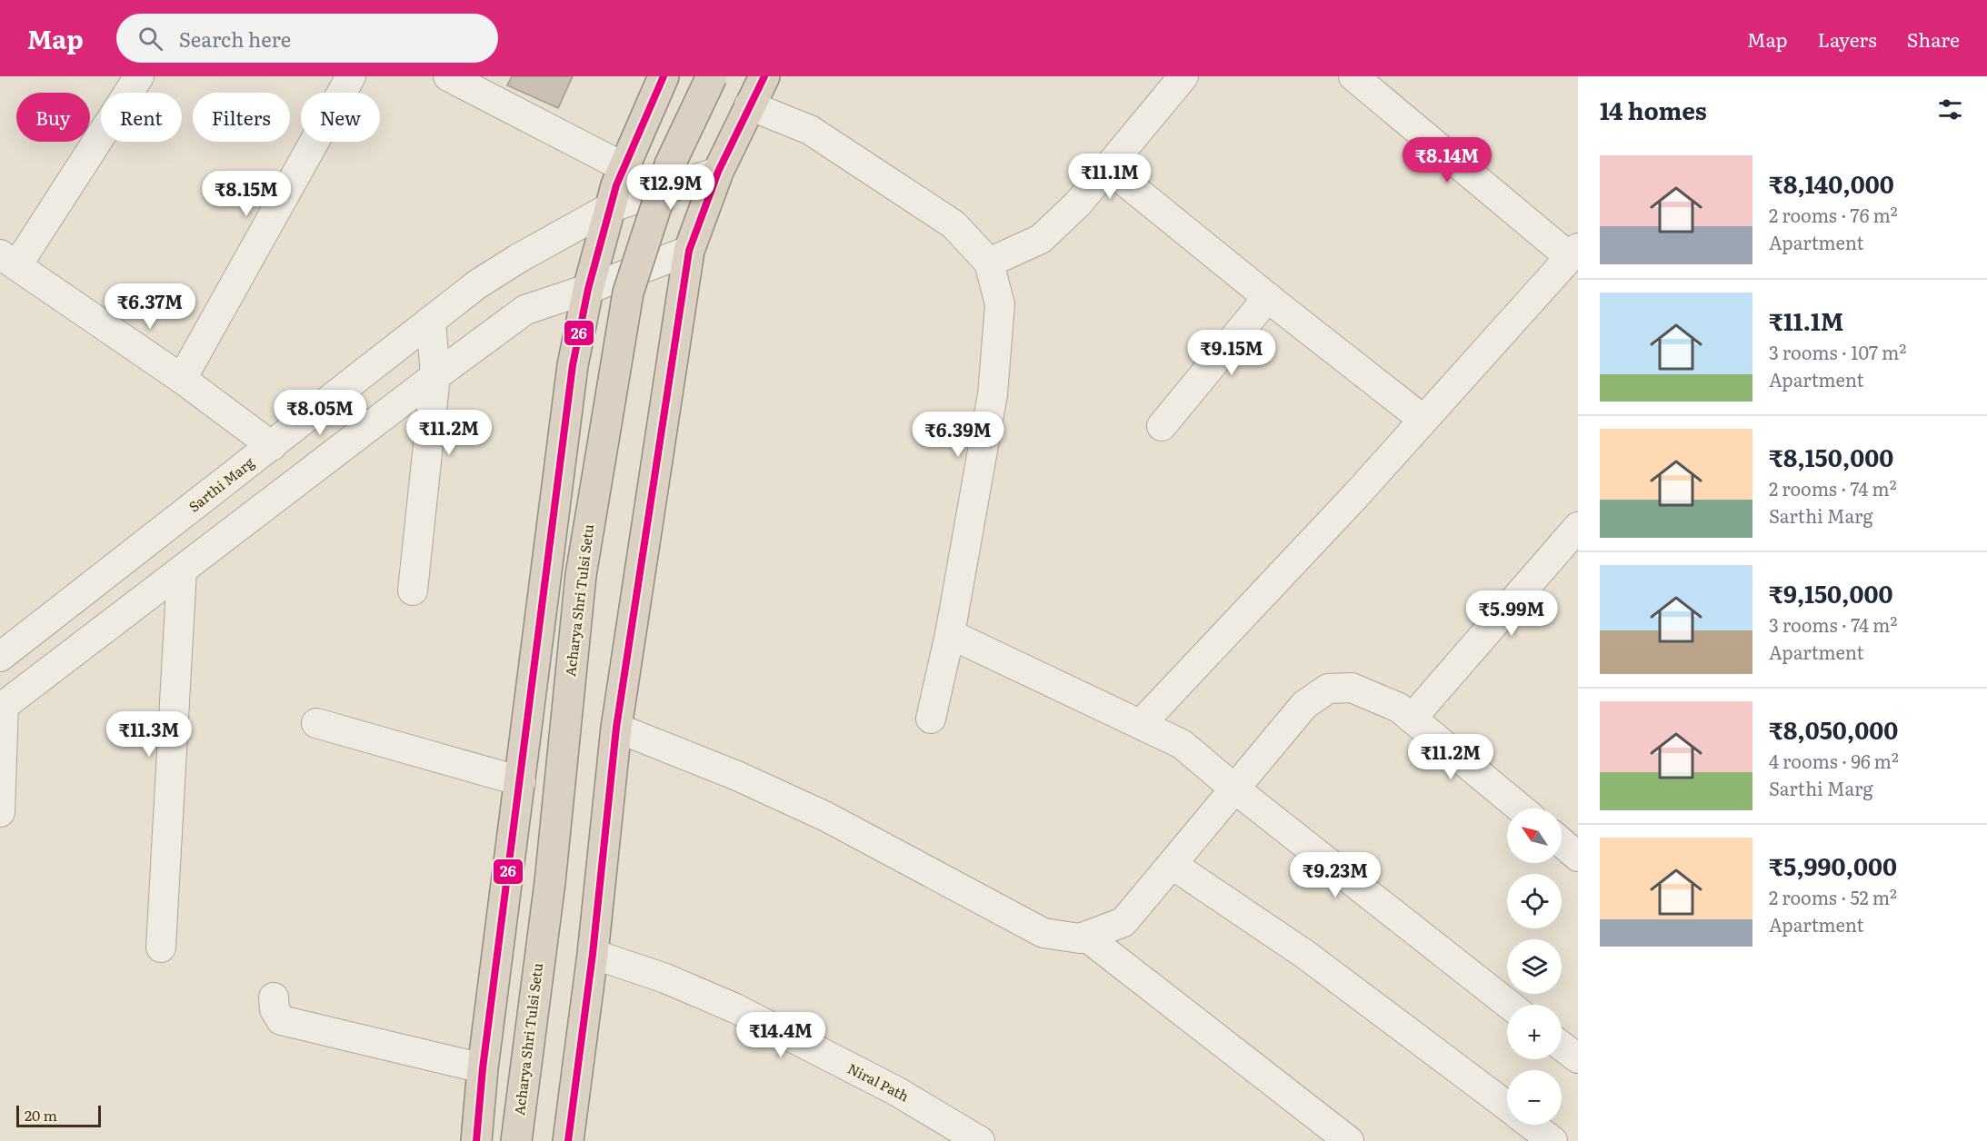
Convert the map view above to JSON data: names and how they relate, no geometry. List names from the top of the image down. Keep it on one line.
{"streets":{"highway":["Acharya Shri Tulsi Setu"],"street":["Sarthi Marg","Niral Path"]},"lines":["transit line 26"],"scale_bar":"20 m","north":"top left","page":{"header":"Map","search":"Search here","nav":["Map","Layers","Share"],"heading":"14 homes","chip":["Buy","Rent","Filters","New"],"price":["₹8.14M","₹11.1M","₹12.9M","₹8.15M","₹6.37M","₹9.15M","₹8.05M","₹11.2M","₹6.39M","₹5.99M","₹11.3M","₹11.2M","₹9.23M","₹14.4M"],"list":[{"name":"₹8,140,000","note":"2 rooms · 76 m² · Apartment"},{"name":"₹11.1M","note":"3 rooms · 107 m² · Apartment"},{"name":"₹8,150,000","note":"2 rooms · 74 m² · Sarthi Marg"},{"name":"₹9,150,000","note":"3 rooms · 74 m² · Apartment"},{"name":"₹8,050,000","note":"4 rooms · 96 m² · Sarthi Marg"},{"name":"₹5,990,000","note":"2 rooms · 52 m² · Apartment"}],"map_buttons":["+","−"],"scale":"20 m"}}
